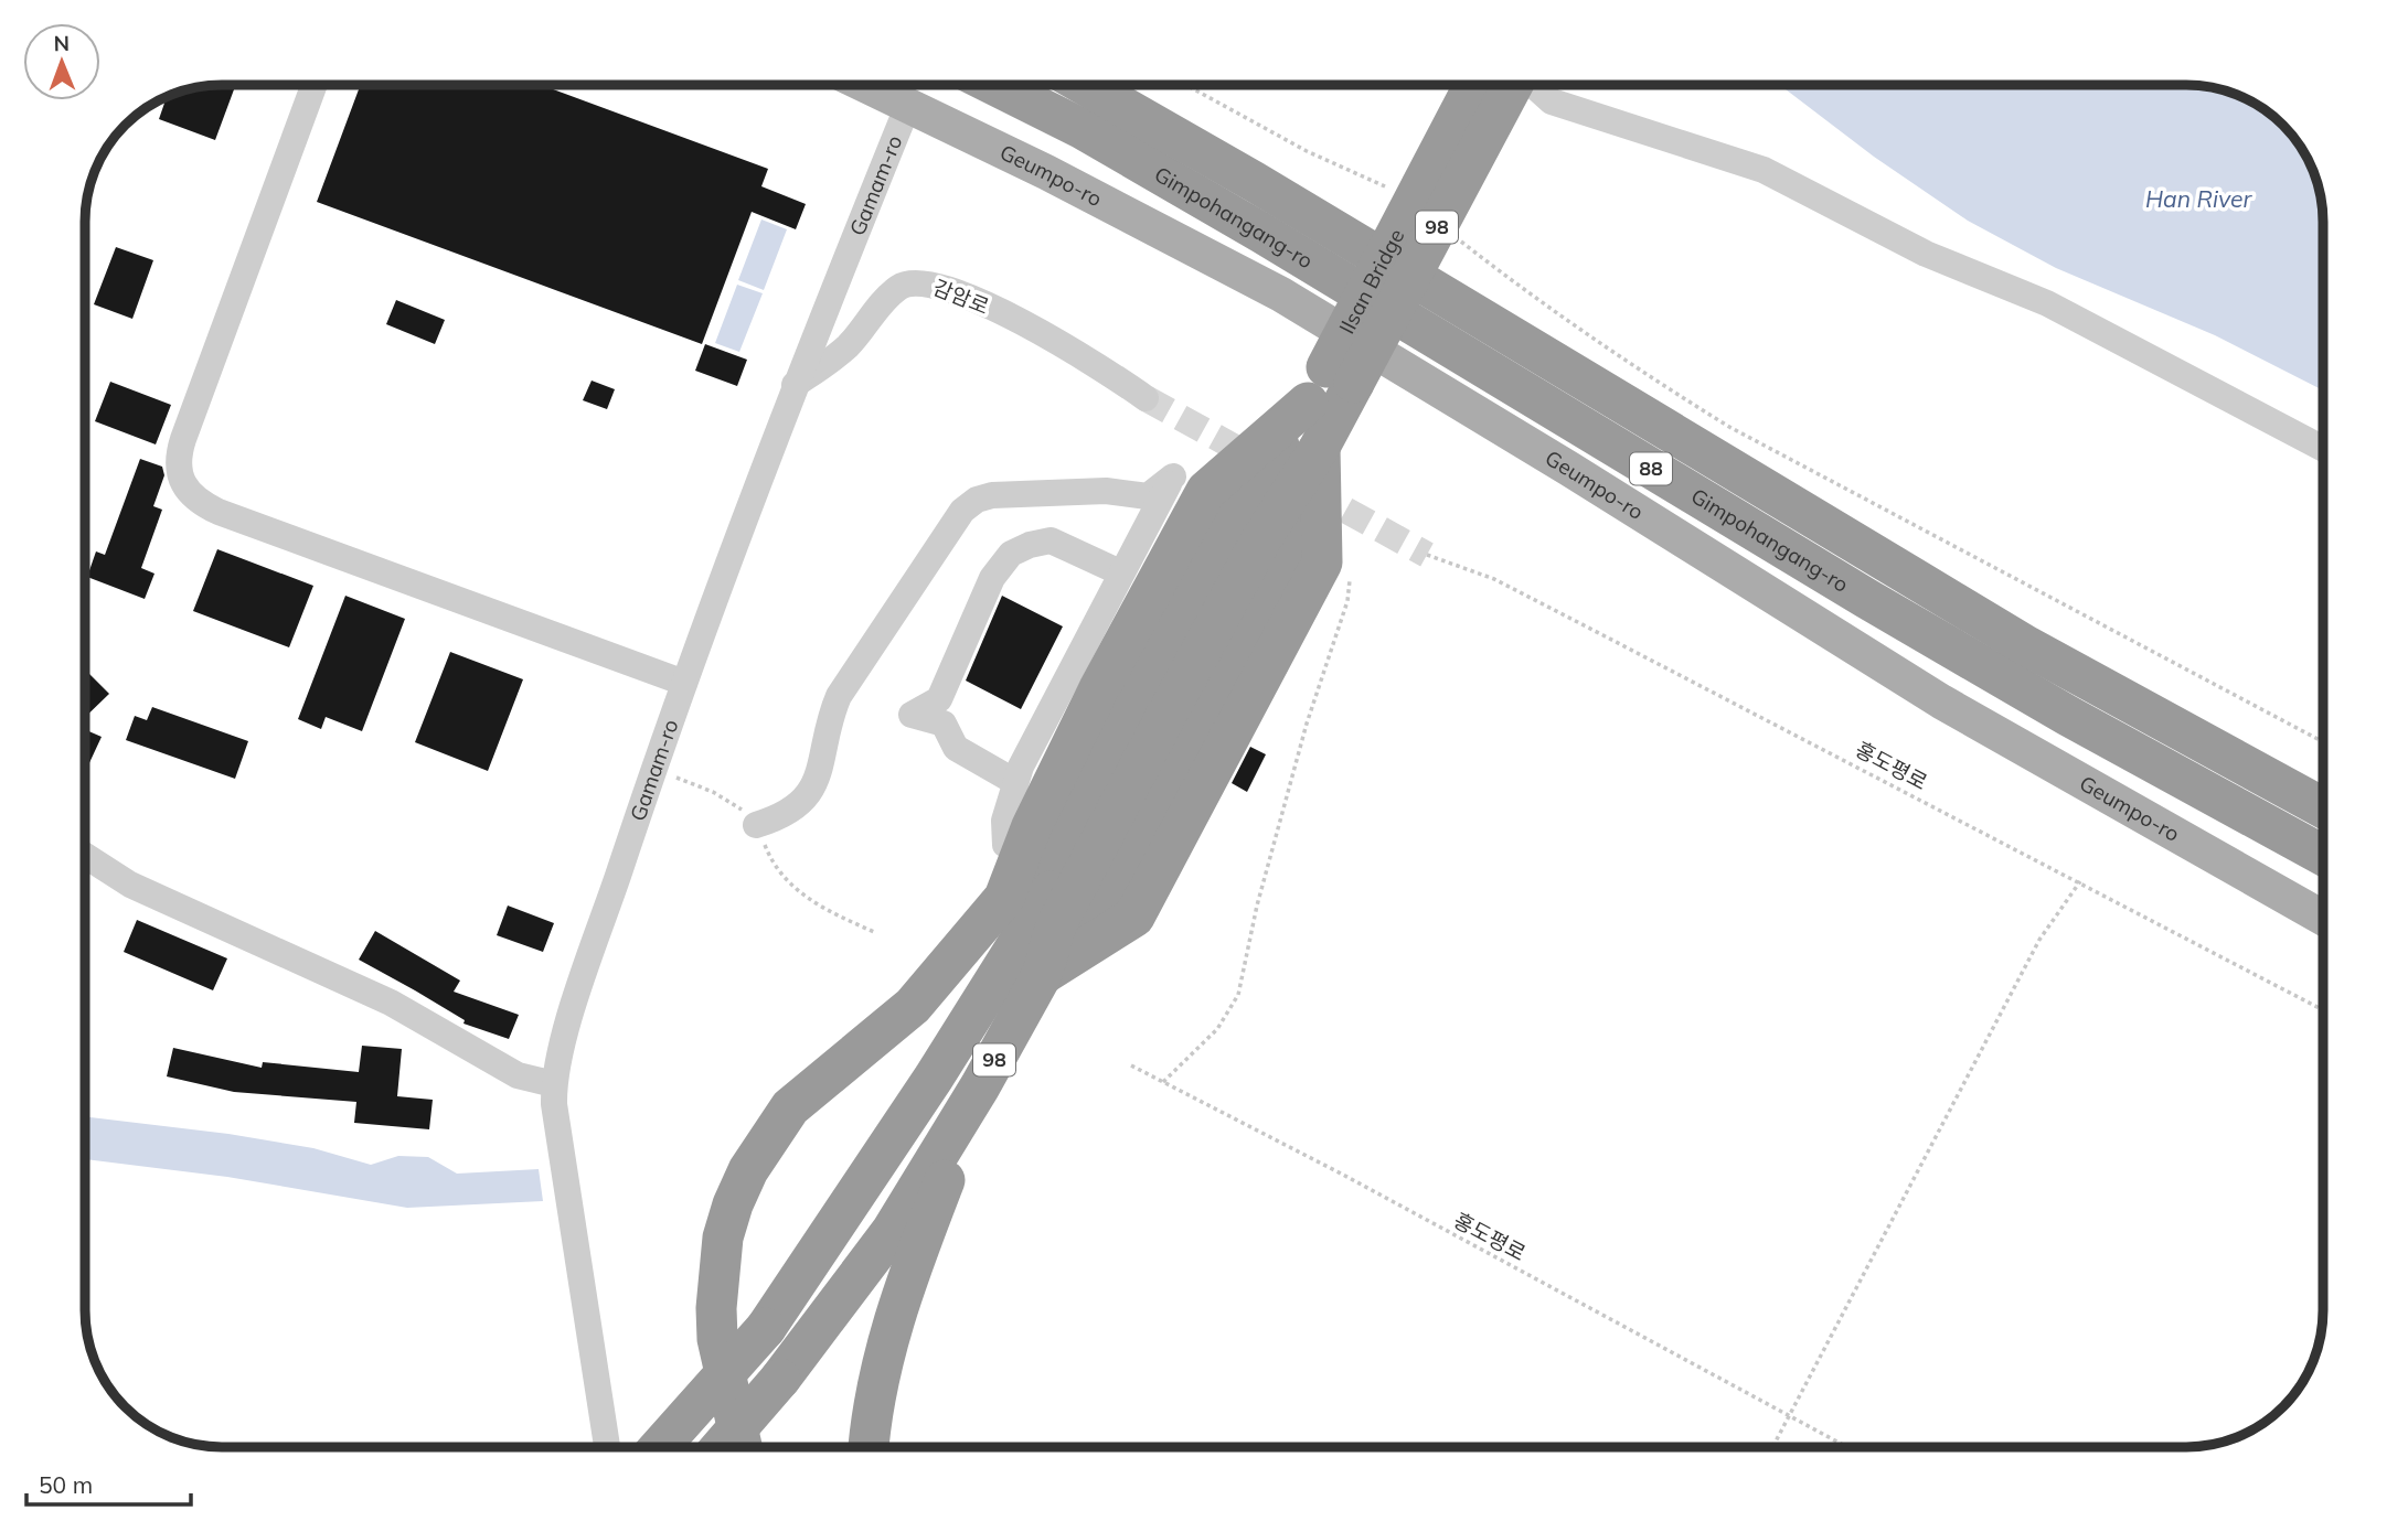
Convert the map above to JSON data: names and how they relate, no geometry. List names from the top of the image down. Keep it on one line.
{"streets":{"highway":["Gimpohangang-ro","98","Ilsan Bridge","88"],"main road":["Geumpo-ro"],"street":["Gamam-ro","감암로"],"path":["홍도평로"]},"crossings":[["Geumpo-ro","Gamam-ro"],["Gamam-ro","감암로"],["98","Ilsan Bridge"]],"water":["Han River"],"scale_bar":"50 m","north":"top"}
